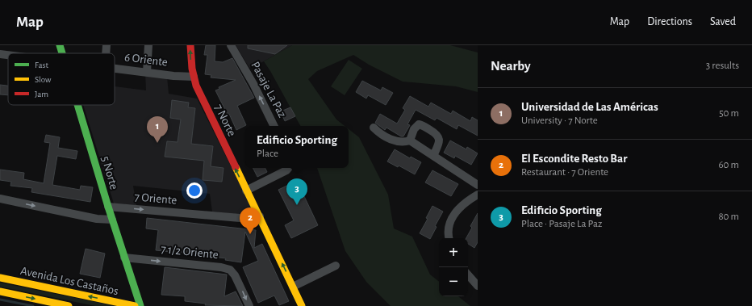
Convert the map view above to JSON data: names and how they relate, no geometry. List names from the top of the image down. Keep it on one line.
{"streets":{"street":["6 Oriente","Pasaje La Paz","7 Norte","5 Norte","7 Oriente","7 1/2 Oriente","Avenida Los Castaños"]},"crossings":[["6 Oriente","7 Norte"],["7 Norte","7 Oriente"],["5 Norte","7 Oriente"],["5 Norte","7 1/2 Oriente"]],"one_way":["Pasaje La Paz","7 Norte","7 Oriente","7 1/2 Oriente"],"legend":["Fast","Slow","Jam"],"page":{"header":"Map","nav":["Map","Directions","Saved"],"heading":["Nearby","3 results"],"list":[{"mark":"1","name":"Universidad de Las Américas","note":"University · 7 Norte","value":"50 m"},{"mark":"2","name":"El Escondite Resto Bar","note":"Restaurant · 7 Oriente","value":"60 m"},{"mark":"3","name":"Edificio Sporting","note":"Place · Pasaje La Paz","value":"80 m"}],"pins":["1","3","2"],"popup":["Edificio Sporting","Place"],"map_buttons":["+","−"]}}
